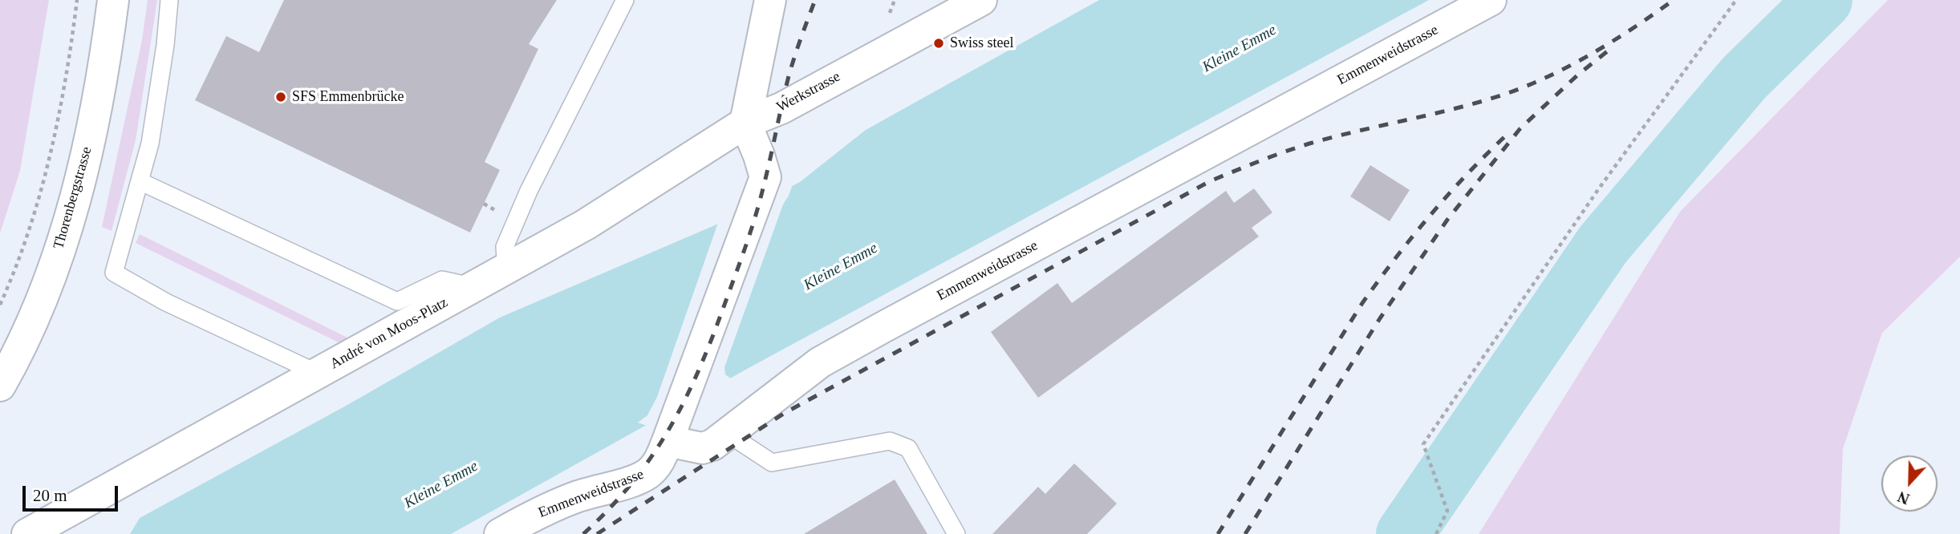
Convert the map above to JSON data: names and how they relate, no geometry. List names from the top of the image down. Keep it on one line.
{"streets":{"street":["Emmenweidstrasse","Werkstrasse","Thorenbergstrasse","André von Moos-Platz"]},"crossings":[["Werkstrasse","André von Moos-Platz"]],"water":["Kleine Emme"],"places":["Swiss steel","SFS Emmenbrücke"],"scale_bar":"20 m","north":"bottom"}
